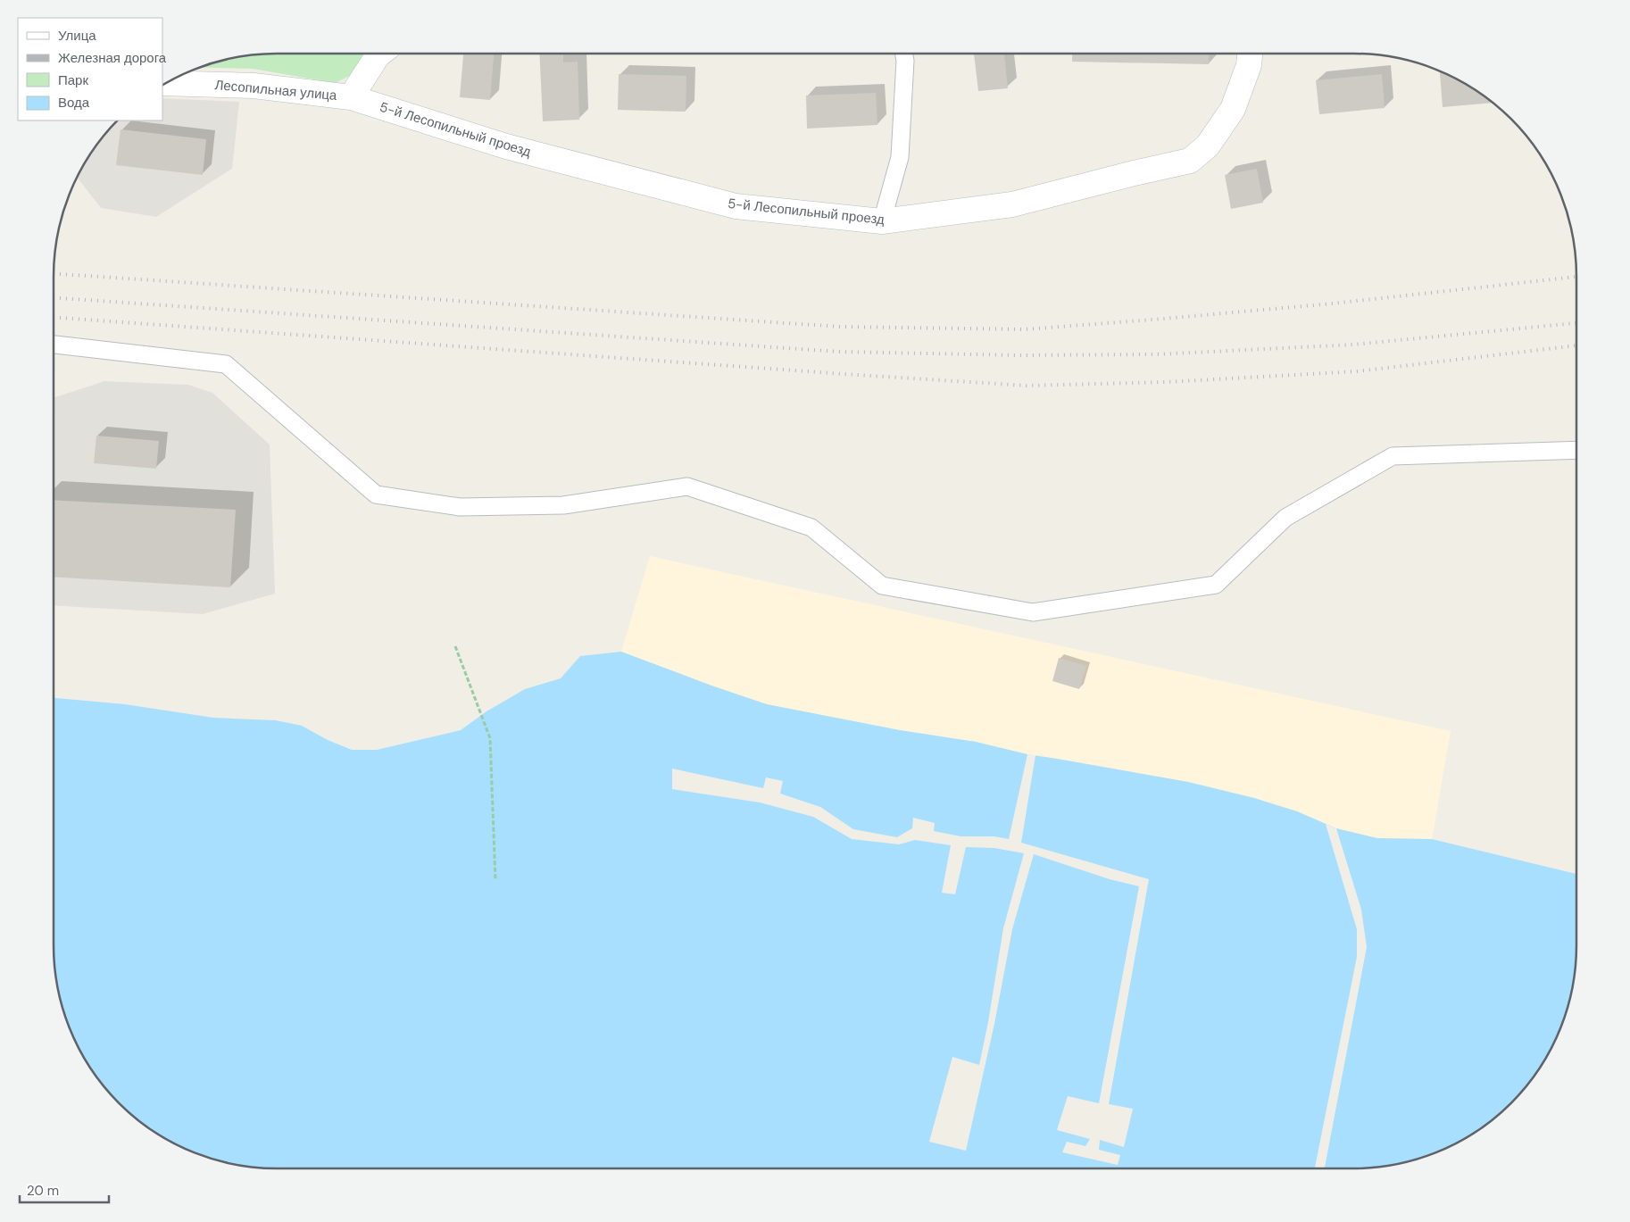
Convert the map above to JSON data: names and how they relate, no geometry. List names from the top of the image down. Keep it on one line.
{"streets":{"street":["Лесопильная улица","5-й Лесопильный проезд"]},"crossings":[["Лесопильная улица","5-й Лесопильный проезд"]],"legend":["Улица","Железная дорога","Парк","Вода"],"scale_bar":"20 m"}
